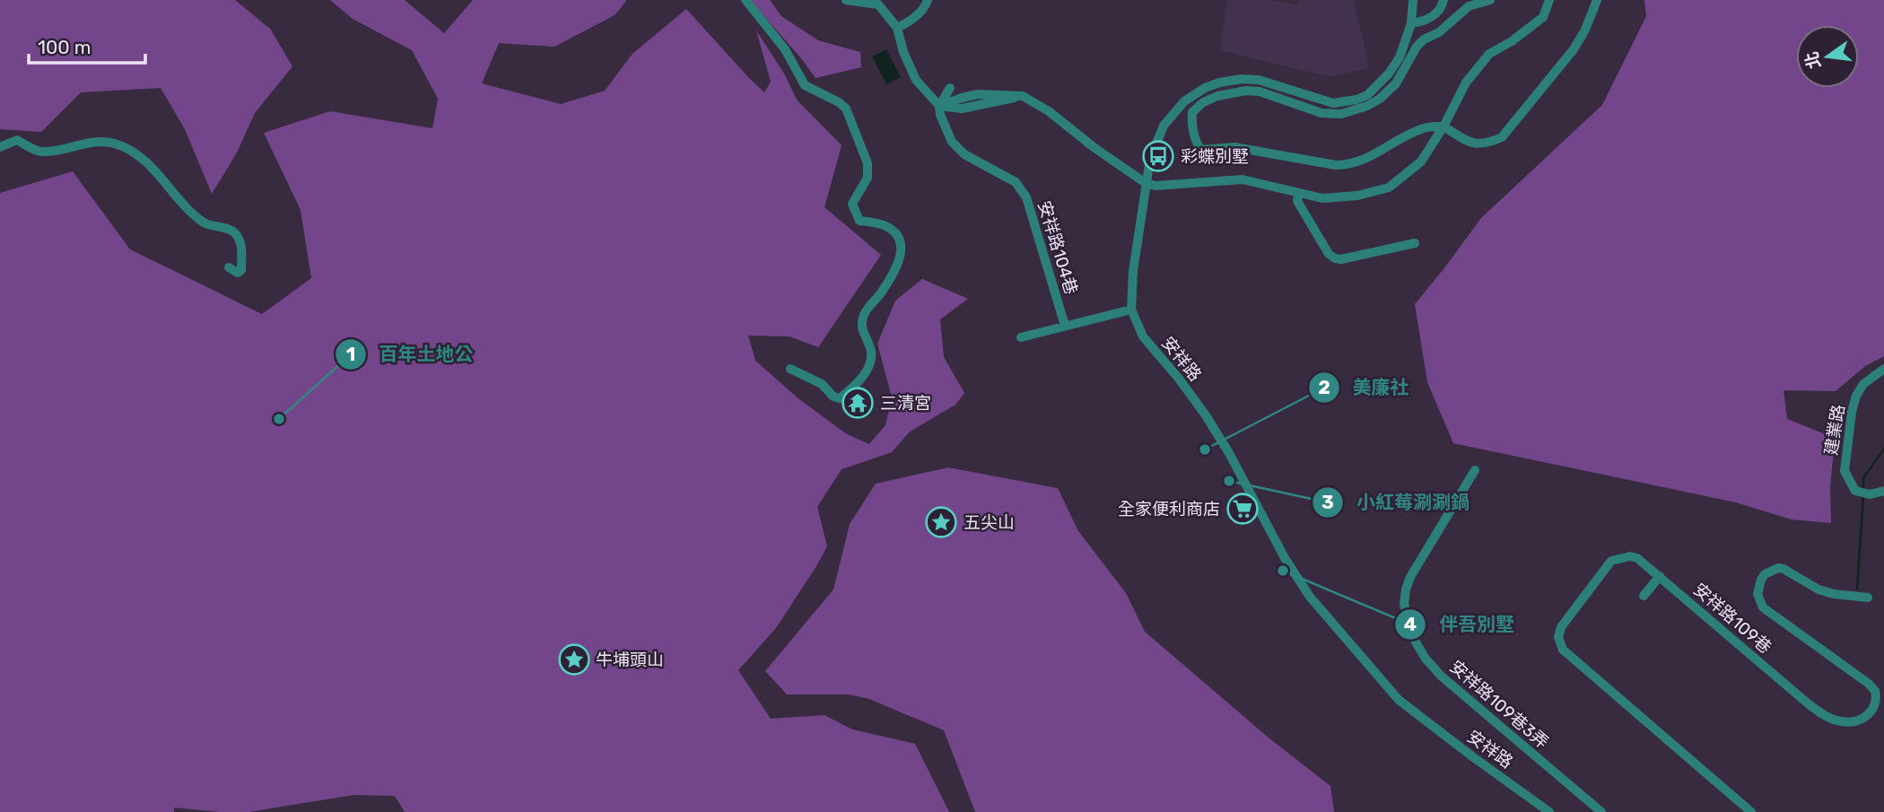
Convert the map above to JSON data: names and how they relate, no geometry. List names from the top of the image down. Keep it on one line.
{"streets":{"street":["安祥路104巷","安祥路","建業路","安祥路109巷","安祥路109巷3弄"]},"places":{"bus stop":["彩蝶別墅"],"temple":["三清宮"],"other":["百年土地公","美廉社","小紅莓涮涮鍋","伴吾別墅"],"supermarket":["全家便利商店"],"place":["五尖山","牛埔頭山"]},"scale_bar":"100 m","north":"left"}
